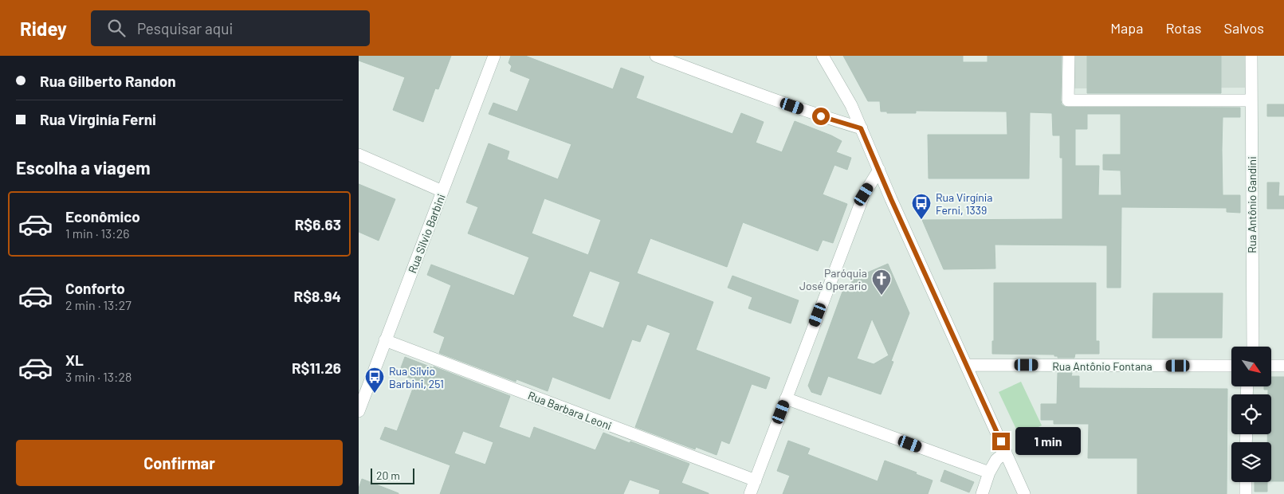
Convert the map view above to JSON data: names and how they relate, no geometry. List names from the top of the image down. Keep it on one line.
{"streets":{"street":["Rua Antônio Gandini","Rua Silvio Barbini","Rua Antônio Fontana","Rua Barbara Leoni"]},"crossings":[["Rua Silvio Barbini","Rua Barbara Leoni"]],"places":{"bus stop":["Rua Virgínia Ferni, 1339","Rua Sílvio Barbini, 251"],"church":["Paróquia José Operario"]},"scale_bar":"20 m","north":"bottom right","page":{"header":"Ridey","search":"Pesquisar aqui","nav":["Mapa","Rotas","Salvos"],"banner":["Rua Gilberto Randon","Rua Virginía Ferni"],"heading":"Escolha a viagem","list":[{"name":"Econômico","note":"1 min · 13:26","value":"R$6.63"},{"name":"Conforto","note":"2 min · 13:27","value":"R$8.94"},{"name":"XL","note":"3 min · 13:28","value":"R$11.26"}],"bubble":"1 min","buttons":"Confirmar","scale":"20 m"}}
